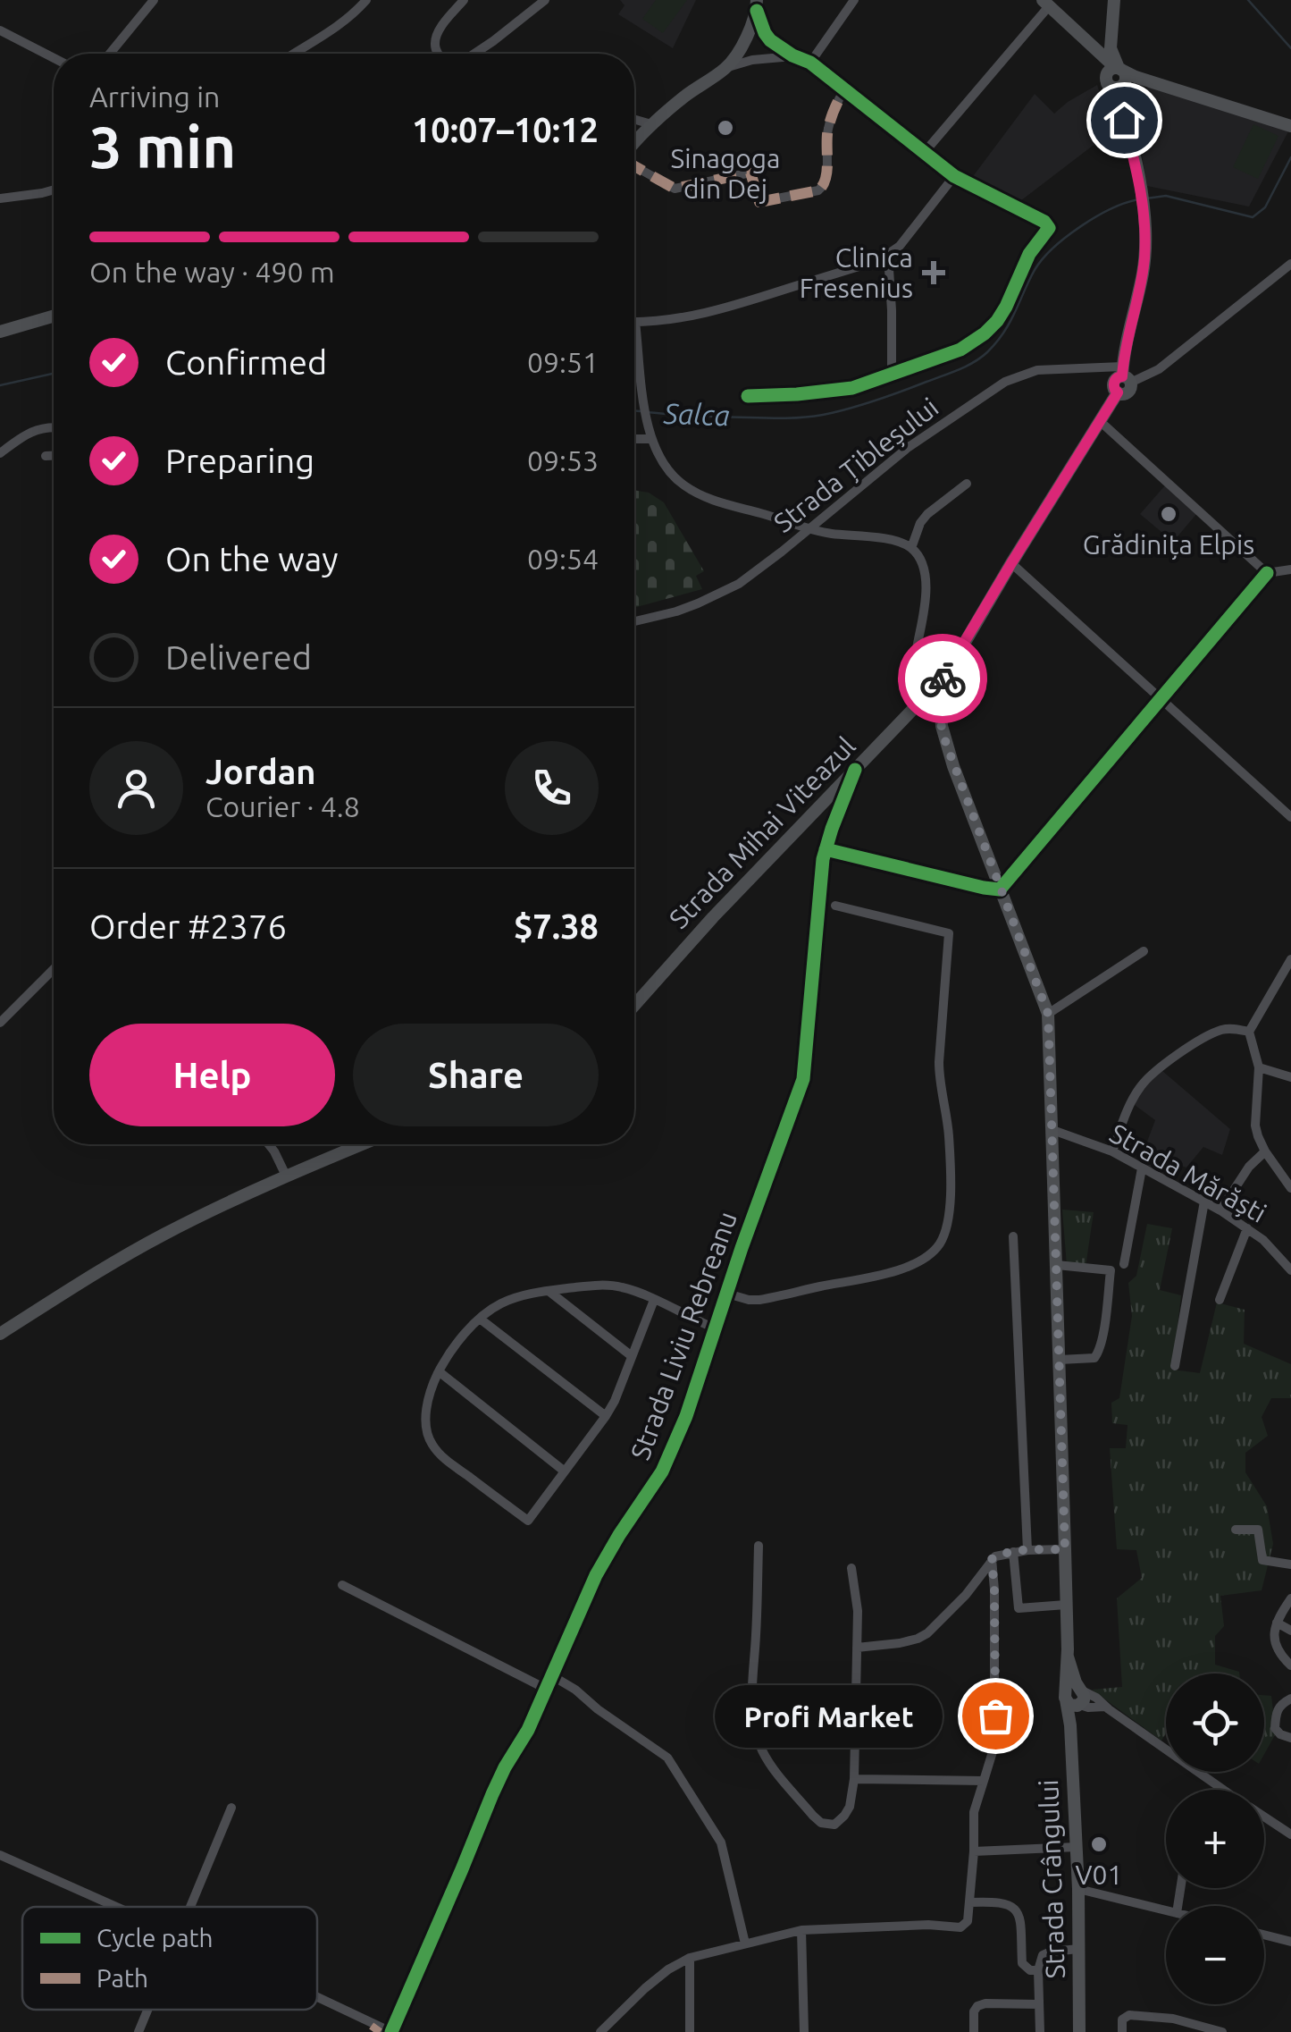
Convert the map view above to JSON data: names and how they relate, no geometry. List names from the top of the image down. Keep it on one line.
{"streets":{"main road":["Strada Mihai Viteazul","Strada Crângului"],"street":["Strada Țibleșului","Strada Mărăști","Strada Liviu Rebreanu"]},"crossings":[["Strada Țibleșului","Strada Mihai Viteazul"],["Strada Mihai Viteazul","Strada Liviu Rebreanu"],["Strada Mihai Viteazul","Strada Crângului"],["Strada Mărăști","Strada Crângului"]],"water":["Salca"],"places":{"other":["Sinagoga din Dej","Grădinița Elpis","Profi Market","V01"],"health":["Clinica Fresenius"]},"legend":["Cycle path","Path"],"page":{"heading":["3 min","Arriving in","10:07–10:12"],"panel":["Jordan","Courier · 4.8","Order #2376","$7.38"],"bar":"On the way · 490 m","list":[["Confirmed","09:51"],["Preparing","09:53"],["On the way","09:54"],"Delivered"],"buttons":["Help","Share"],"map_buttons":["+","−"],"bubble":"Profi Market"}}
